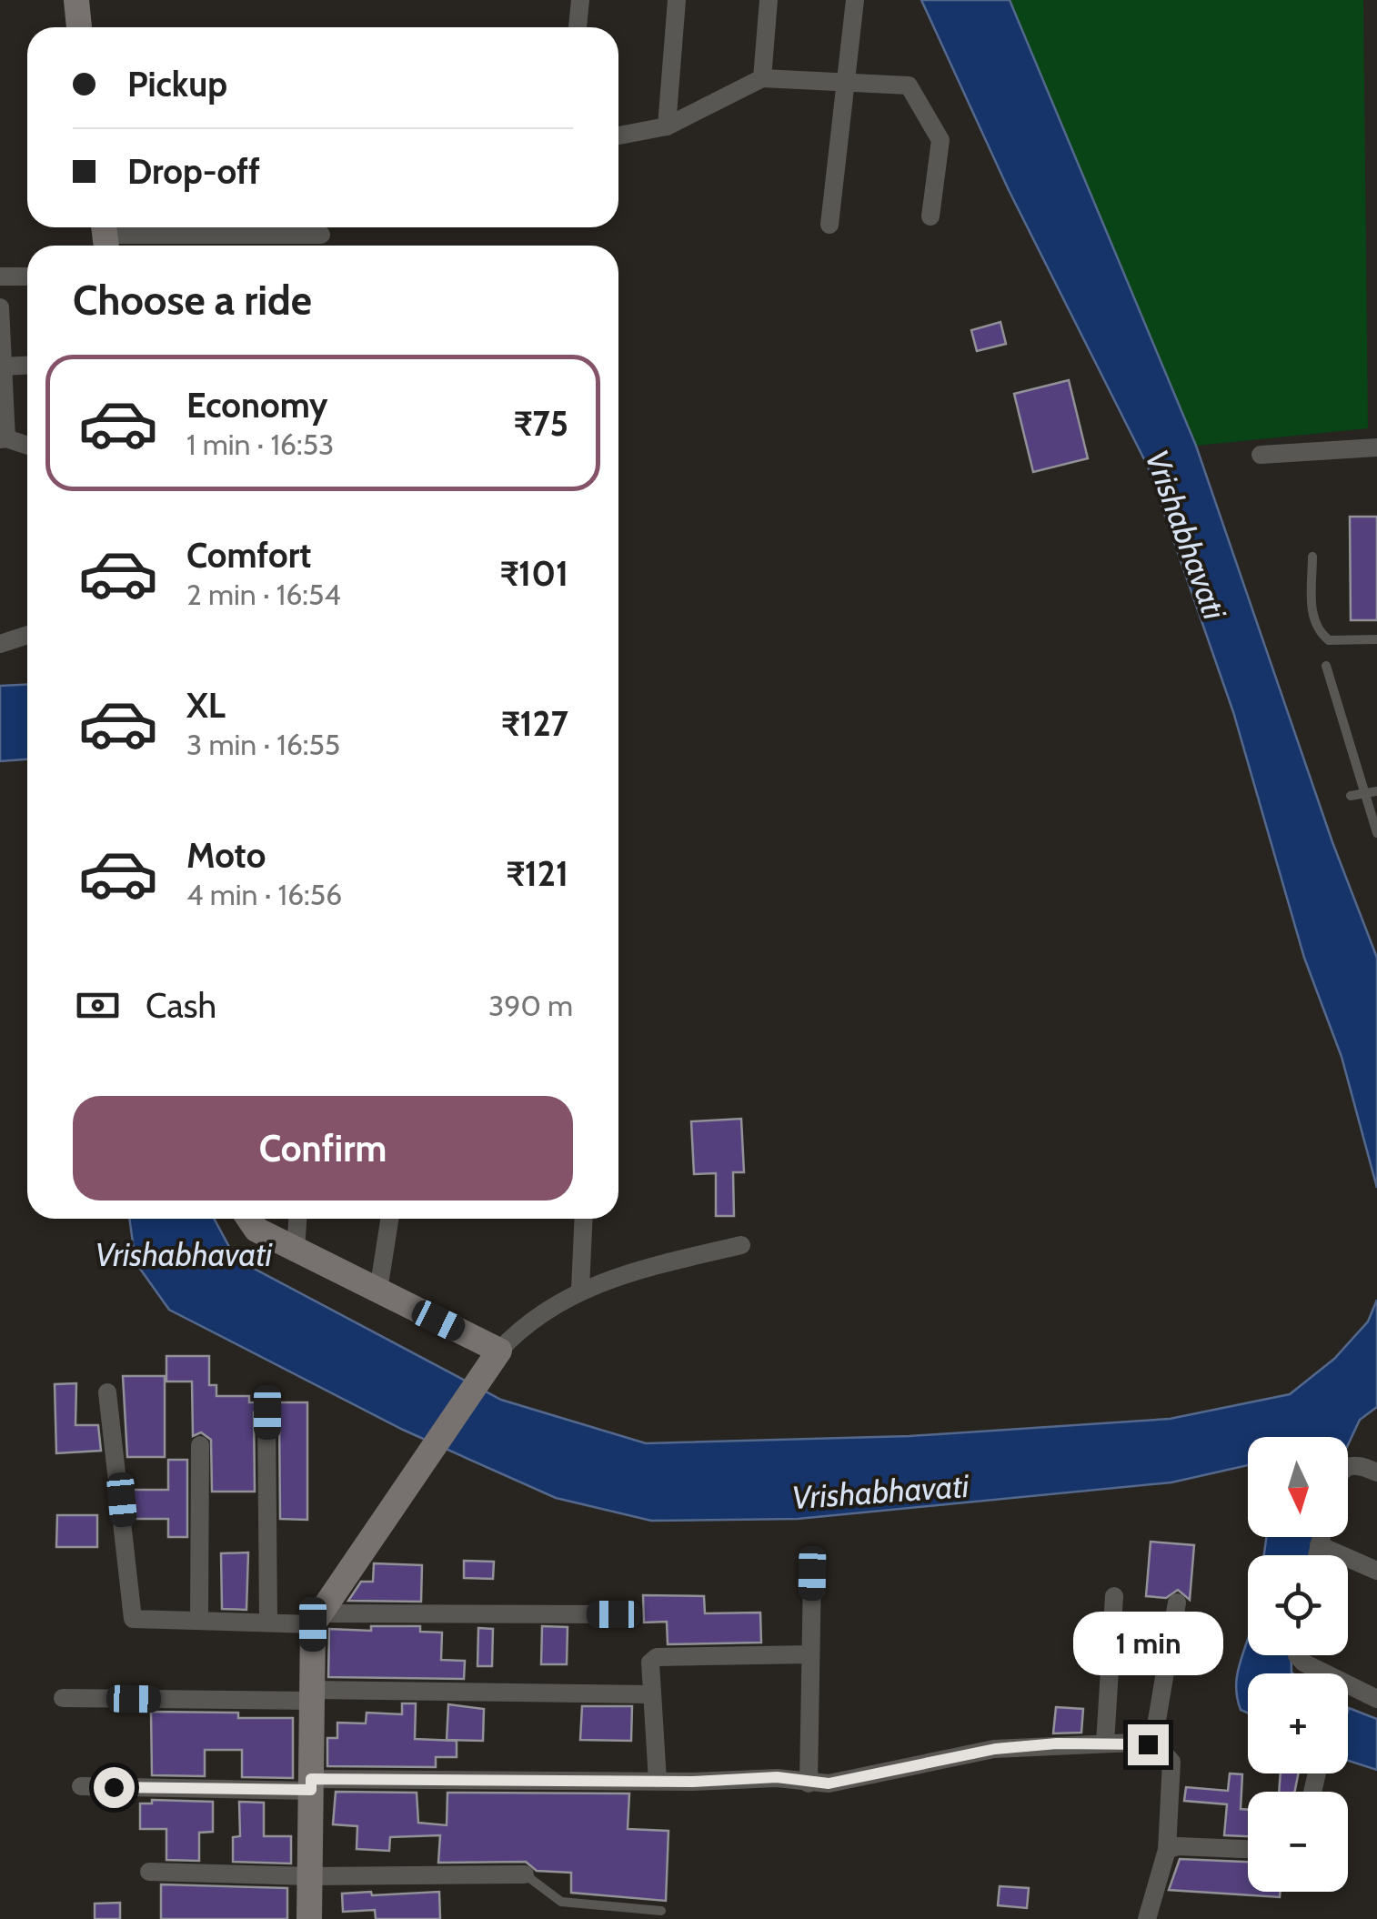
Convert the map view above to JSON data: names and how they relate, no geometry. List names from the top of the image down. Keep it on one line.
{"water":["Vrishabhavati"],"north":"bottom","page":{"banner":["Pickup","Drop-off"],"heading":"Choose a ride","list":[{"name":"Economy","note":"1 min · 16:53","value":"₹75"},{"name":"Comfort","note":"2 min · 16:54","value":"₹101"},{"name":"XL","note":"3 min · 16:55","value":"₹127"},{"name":"Moto","note":"4 min · 16:56","value":"₹121"}],"pay":["Cash","390 m"],"buttons":"Confirm","map_buttons":["+","−"],"bubble":"1 min"}}
